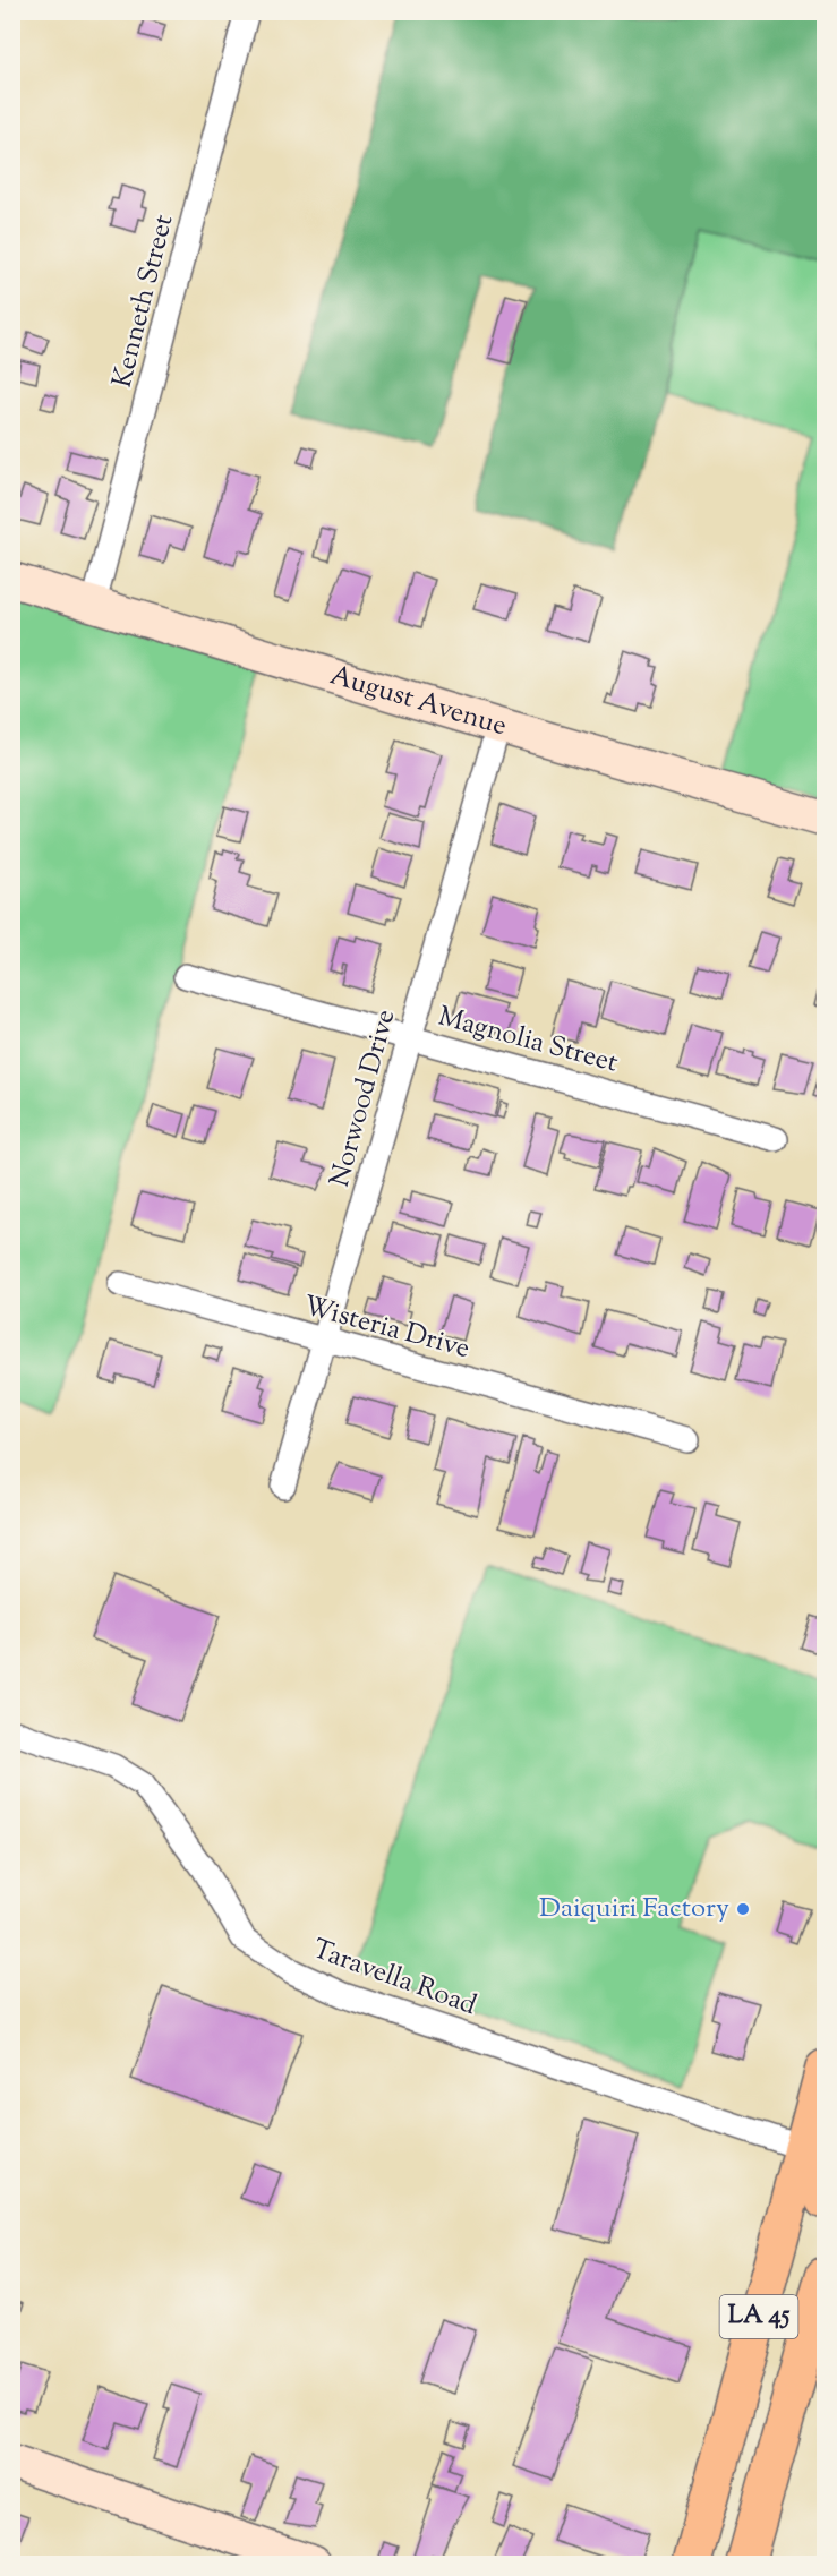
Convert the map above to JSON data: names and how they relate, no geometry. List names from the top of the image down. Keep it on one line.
{"streets":{"main road":["LA 45"],"street":["Kenneth Street","August Avenue","Magnolia Street","Norwood Drive","Wisteria Drive","Taravella Road"]},"crossings":[["Kenneth Street","August Avenue"],["August Avenue","Norwood Drive"],["Magnolia Street","Norwood Drive"],["Norwood Drive","Wisteria Drive"],["Taravella Road","LA 45"]],"places":["Daiquiri Factory"]}
